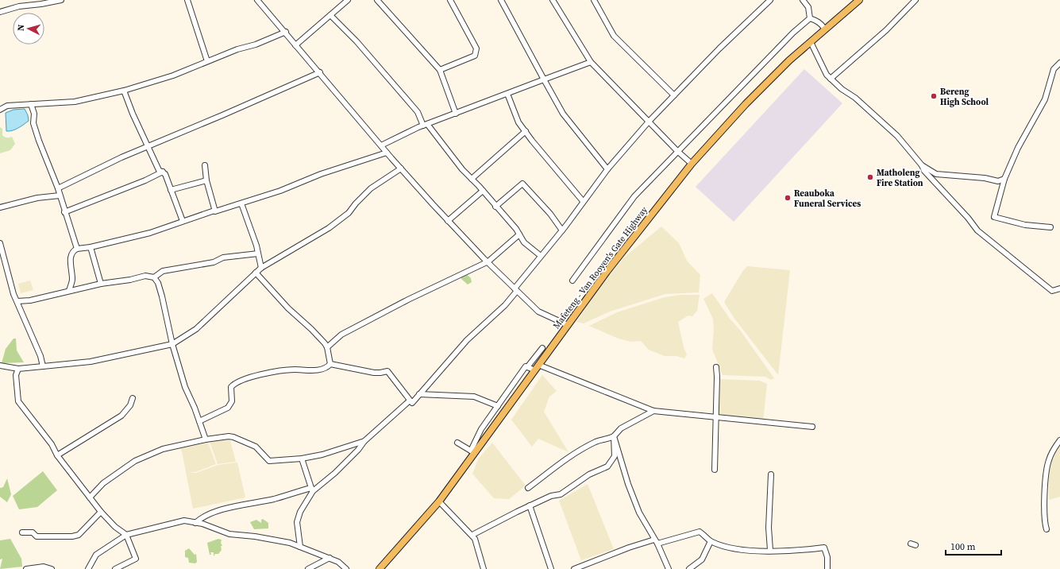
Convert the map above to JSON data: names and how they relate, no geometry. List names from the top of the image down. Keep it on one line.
{"streets":{"main road":["Mafeteng - Van Rooyen's Gate Highway"]},"places":["Bereng High School","Matholeng Fire Station","Reauboka Funeral Services"],"scale_bar":"100 m","north":"left"}
